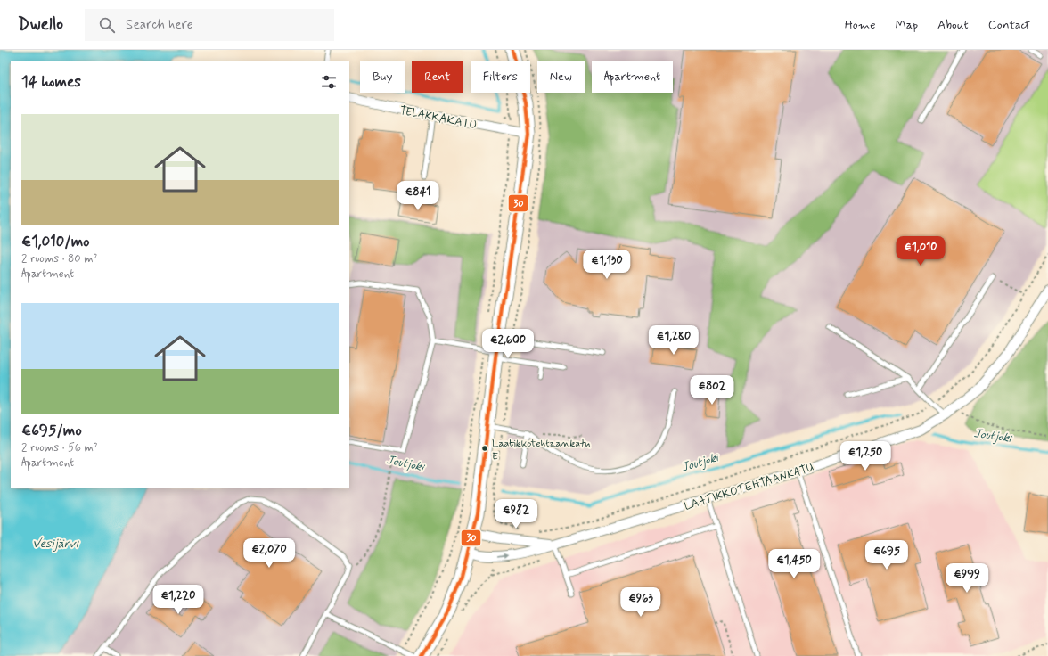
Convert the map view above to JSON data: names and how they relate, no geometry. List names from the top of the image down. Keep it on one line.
{"streets":{"street":["TELAKKAKATU","LAATIKKOTEHTAANKATU"]},"water":["Joutjoki","Vesijärvi"],"places":["Laatikkotehtaankatu E"],"lines":["transit line 30"],"page":{"header":"Dwello","search":"Search here","nav":["Home","Map","About","Contact"],"chip":["Buy","Rent","Filters","New","Apartment"],"heading":"14 homes","list":[{"name":"€1,010/mo","note":"2 rooms · 80 m² · Apartment"},{"name":"€695/mo","note":"2 rooms · 56 m² · Apartment"}],"price":["€841","€1,010","€1,130","€1,280","€2,600","€802","€1,250","€982","€2,070","€695","€1,450","€999","€1,220","€963"]}}
